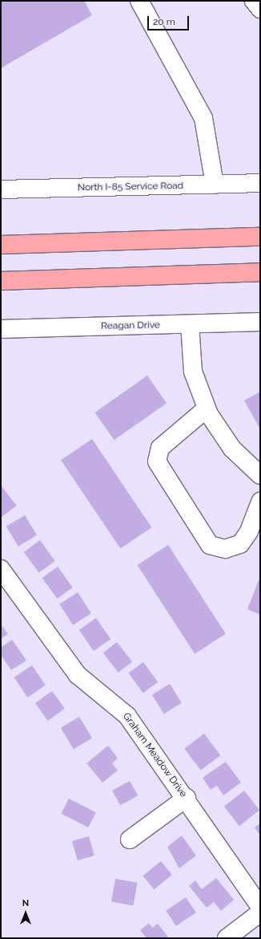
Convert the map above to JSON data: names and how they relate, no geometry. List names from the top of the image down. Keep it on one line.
{"streets":{"street":["North I-85 Service Road","Reagan Drive","Graham Meadow Drive"]},"scale_bar":"20 m","north":"top"}
